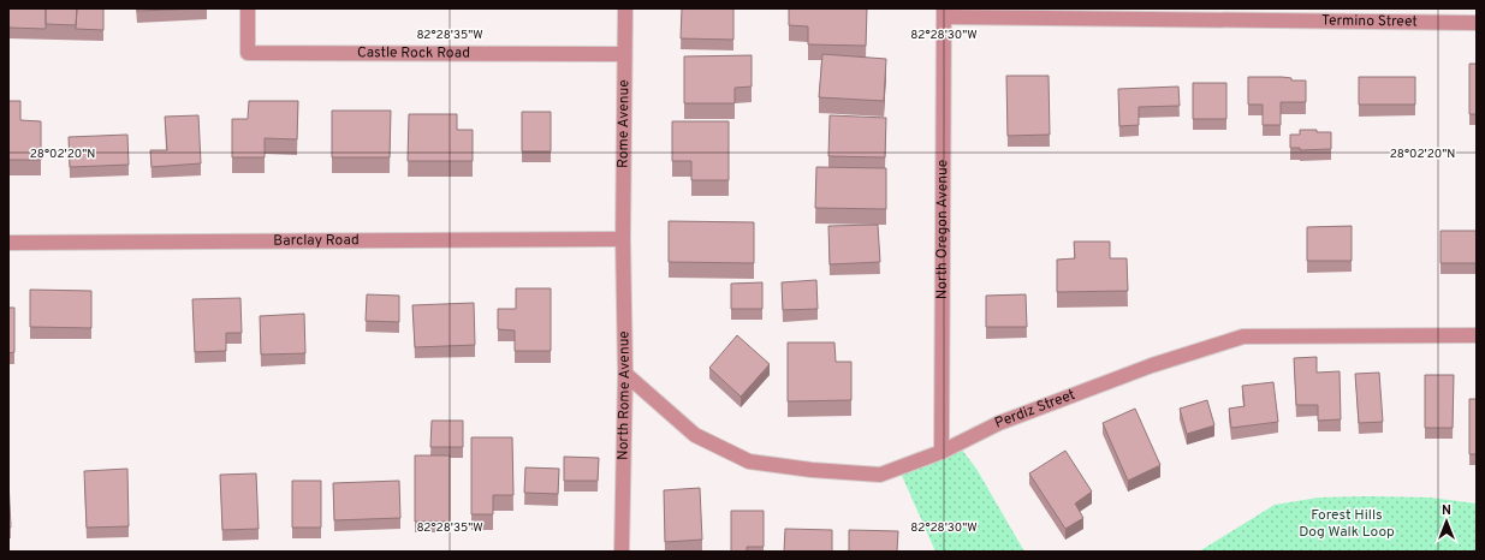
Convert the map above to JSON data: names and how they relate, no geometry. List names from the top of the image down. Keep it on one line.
{"streets":{"street":["Termino Street","Castle Rock Road","Rome Avenue","North Oregon Avenue","Barclay Road","North Rome Avenue","Perdiz Street"]},"crossings":[["Termino Street","North Oregon Avenue"],["Castle Rock Road","Rome Avenue"],["Rome Avenue","Barclay Road"],["Rome Avenue","North Rome Avenue"],["North Oregon Avenue","Perdiz Street"],["Barclay Road","North Rome Avenue"],["North Rome Avenue","Perdiz Street"]],"parks":["Forest Hills Dog Walk Loop"],"north":"top","coordinates":["82°28'35\"W","82°28'30\"W","28°02'20\"N"]}
